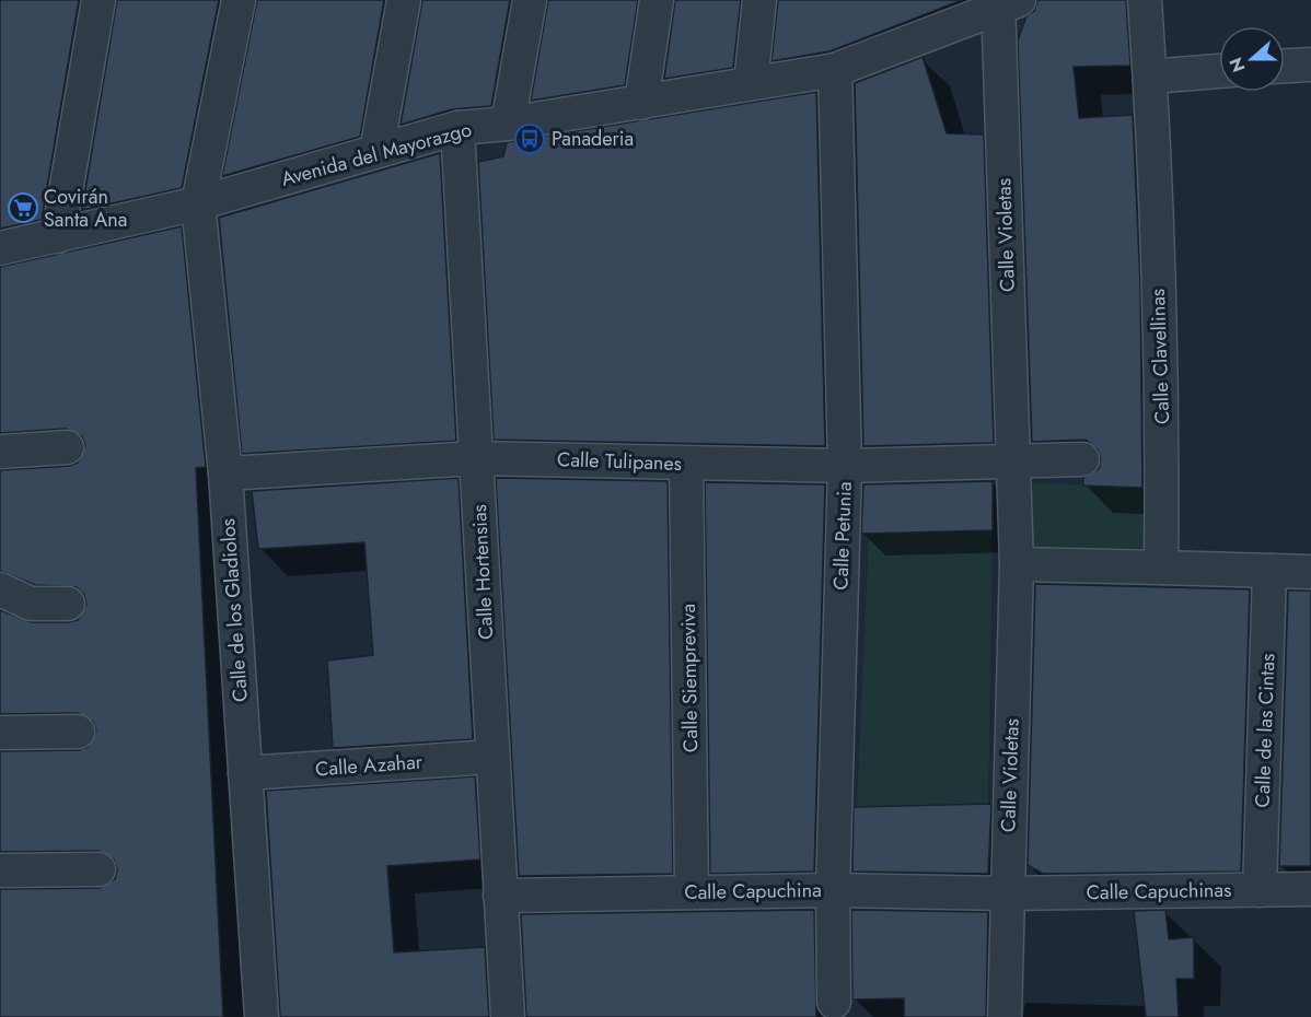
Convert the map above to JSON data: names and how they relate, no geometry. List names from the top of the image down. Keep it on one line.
{"streets":{"street":["Avenida del Mayorazgo","Calle Violetas","Calle Clavellinas","Calle Tulipanes","Calle Petunia","Calle Hortensias","Calle de los Gladiolos","Calle Siempreviva","Calle de las Cintas","Calle Azahar","Calle Capuchina","Calle Capuchinas"]},"crossings":[["Avenida del Mayorazgo","Calle Violetas"],["Avenida del Mayorazgo","Calle Petunia"],["Avenida del Mayorazgo","Calle Hortensias"],["Avenida del Mayorazgo","Calle de los Gladiolos"],["Calle Violetas","Calle Tulipanes"],["Calle Violetas","Calle Capuchina"],["Calle Violetas","Calle Capuchinas"],["Calle Tulipanes","Calle Petunia"],["Calle Tulipanes","Calle Hortensias"],["Calle Tulipanes","Calle de los Gladiolos"],["Calle Tulipanes","Calle Siempreviva"],["Calle Petunia","Calle Capuchina"],["Calle Hortensias","Calle Azahar"],["Calle Hortensias","Calle Capuchina"],["Calle de los Gladiolos","Calle Azahar"],["Calle Siempreviva","Calle Capuchina"],["Calle de las Cintas","Calle Capuchinas"],["Calle Capuchina","Calle Capuchinas"]],"places":{"bus stop":["Panaderia"],"supermarket":["Covirán Santa Ana"]},"north":"left"}
